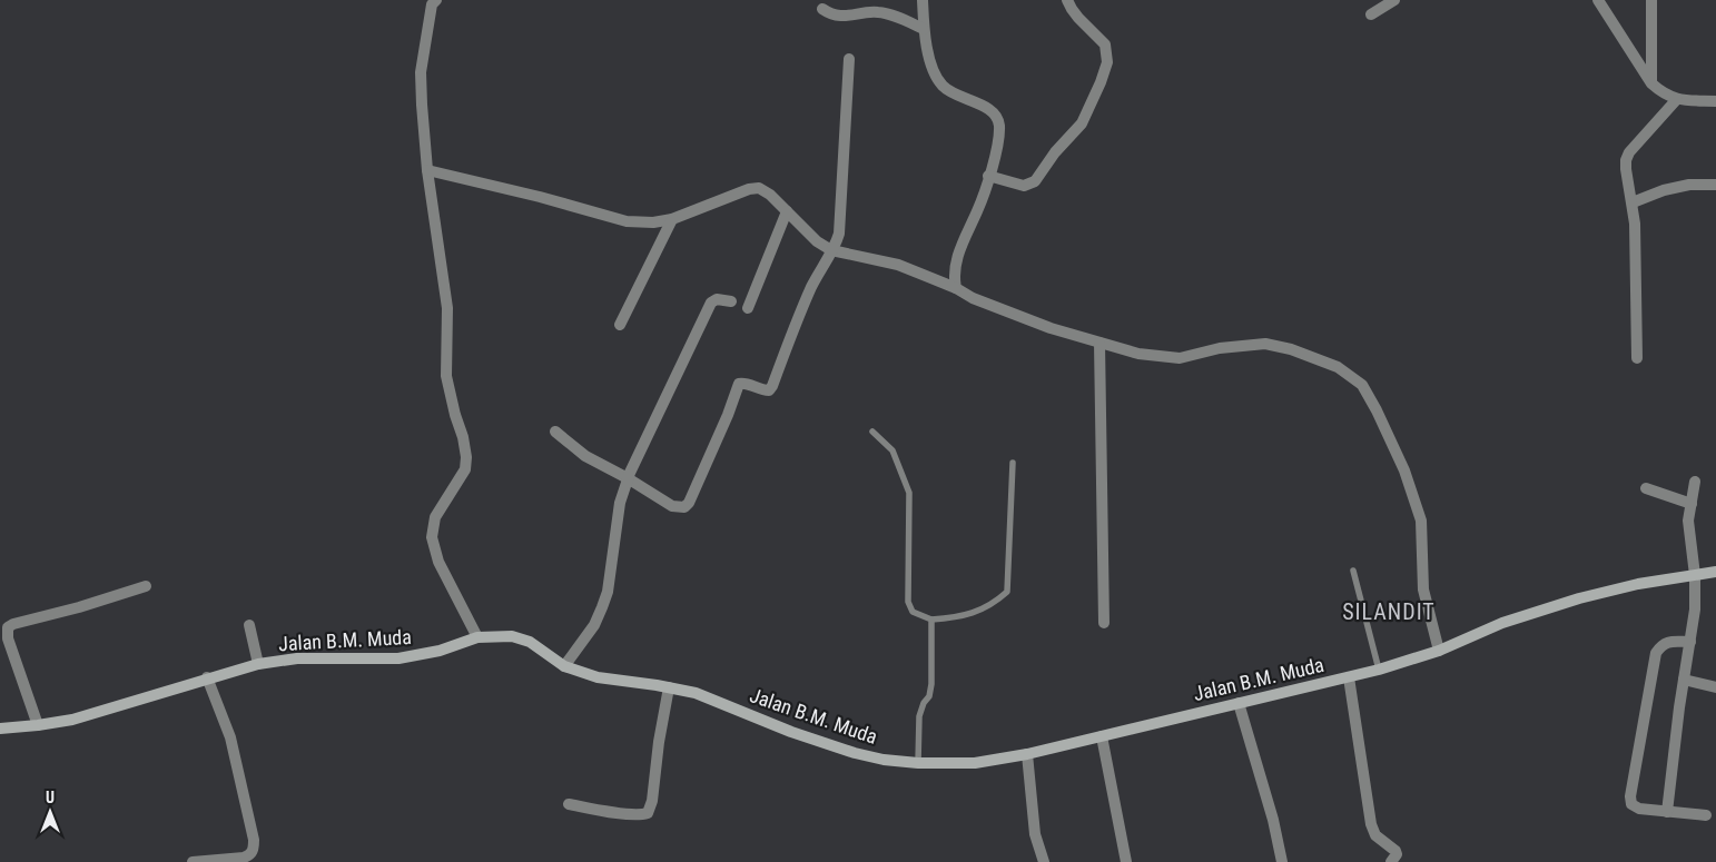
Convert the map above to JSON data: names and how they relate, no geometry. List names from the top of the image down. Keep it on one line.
{"streets":{"street":["Jalan B.M. Muda"]},"districts":["SILANDIT"],"north":"top"}
